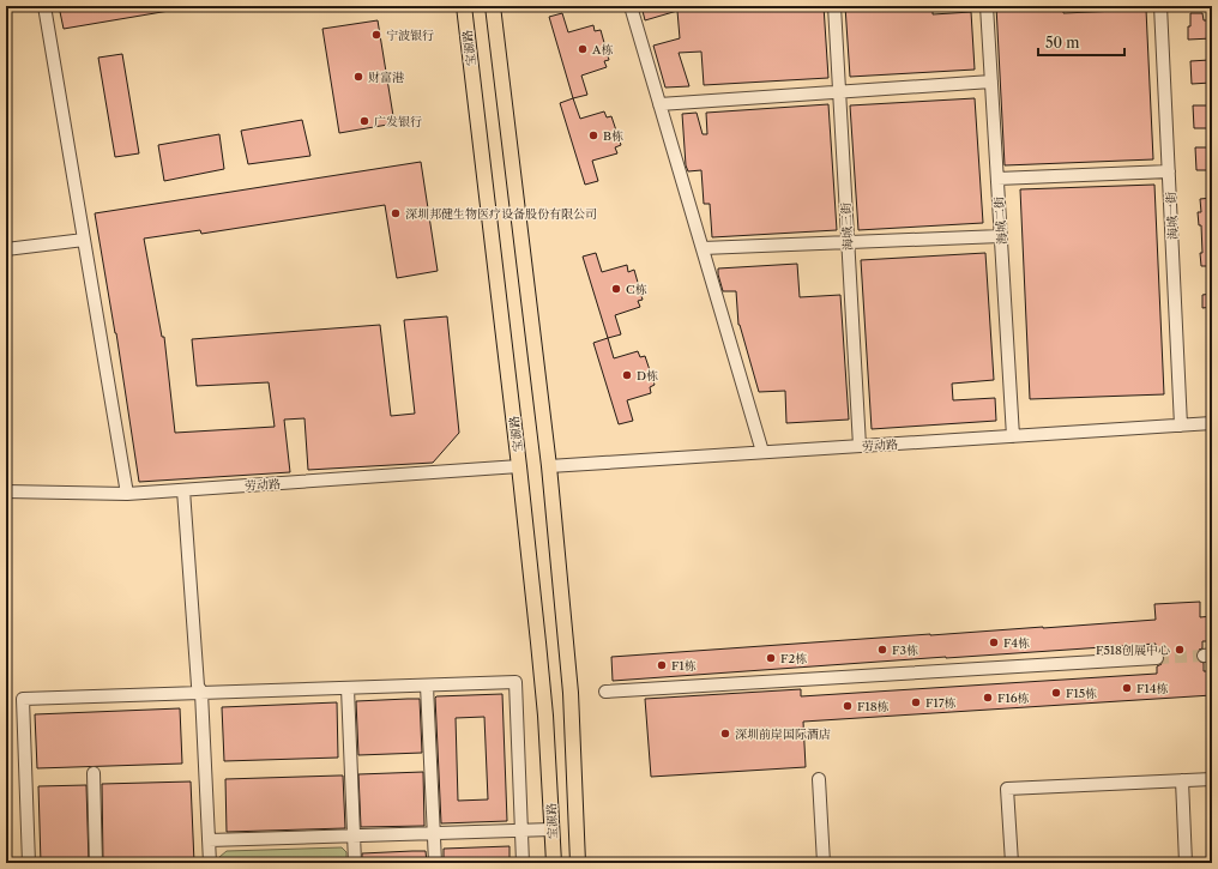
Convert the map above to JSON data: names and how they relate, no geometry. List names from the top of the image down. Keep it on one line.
{"streets":{"main road":["宝源路"],"street":["海城一街","海城二街","海城三街","劳动路"]},"crossings":[["宝源路","劳动路"],["海城一街","劳动路"],["海城二街","劳动路"],["海城三街","劳动路"]],"places":["宁波银行","A栋","财富港","广发银行","B栋","深圳邦健生物医疗设备股份有限公司","C栋","D栋","F4栋","F3栋","F518创展中心","F2栋","F1栋","F14栋","F15栋","F16栋","F17栋","F18栋","深圳前岸国际酒店"],"scale_bar":"50 m"}
